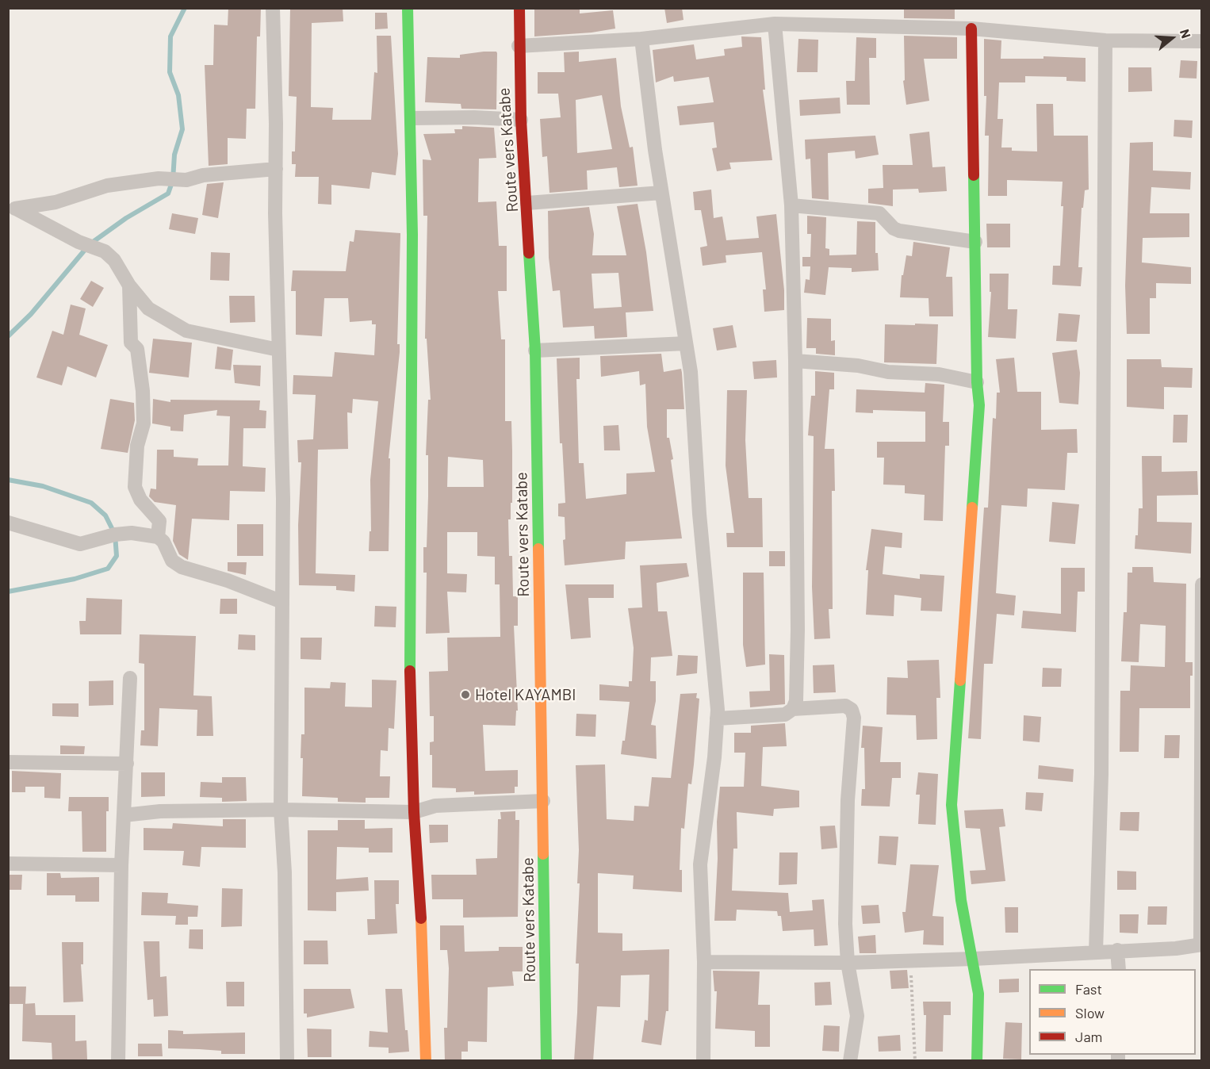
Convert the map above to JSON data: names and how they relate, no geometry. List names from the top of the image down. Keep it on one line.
{"streets":{"street":["Route vers Katabe"]},"places":["Hotel KAYAMBI"],"legend":["Fast","Slow","Jam"],"north":"right"}
